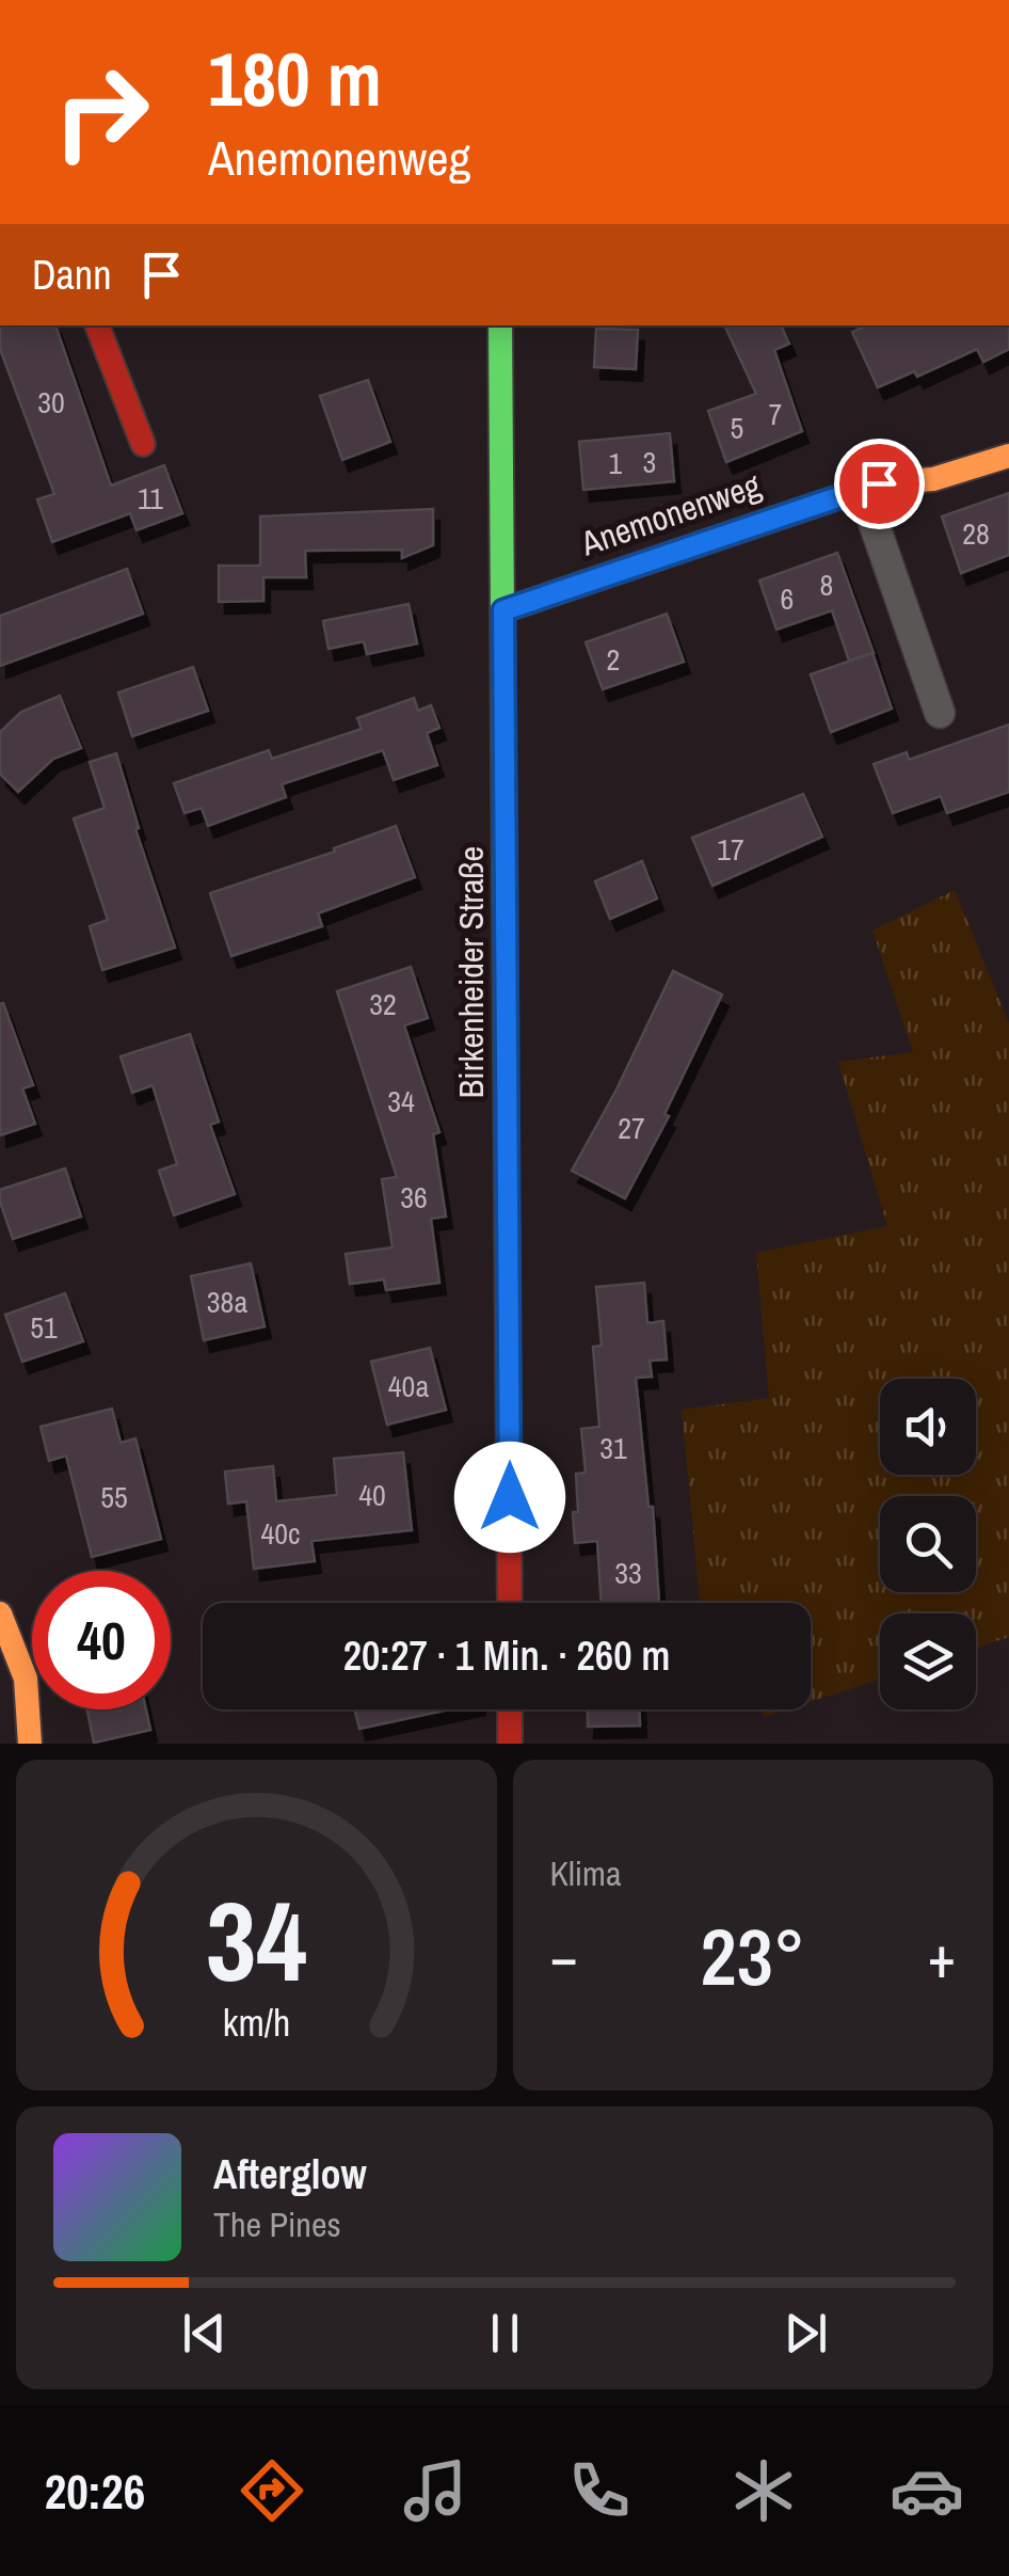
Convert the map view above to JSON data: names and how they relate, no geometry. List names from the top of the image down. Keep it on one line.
{"streets":{"street":["Anemonenweg","Birkenheider Straße"]},"crossings":[["Anemonenweg","Birkenheider Straße"]],"house_numbers":["30","7","5","3","1","11","28","8","6","2","17","32","34","27","36","38a","51","40a","31","40","55","40c","33"],"page":{"turn":["180 m","Anemonenweg"],"then":"Dann","limit":"40","trip":"20:27 · 1 Min. · 260 m","tile":"Klima","heat":["−","23°","+"],"song":["Afterglow","The Pines"],"tabs":"20:26","gauge":["34","km/h"]}}
